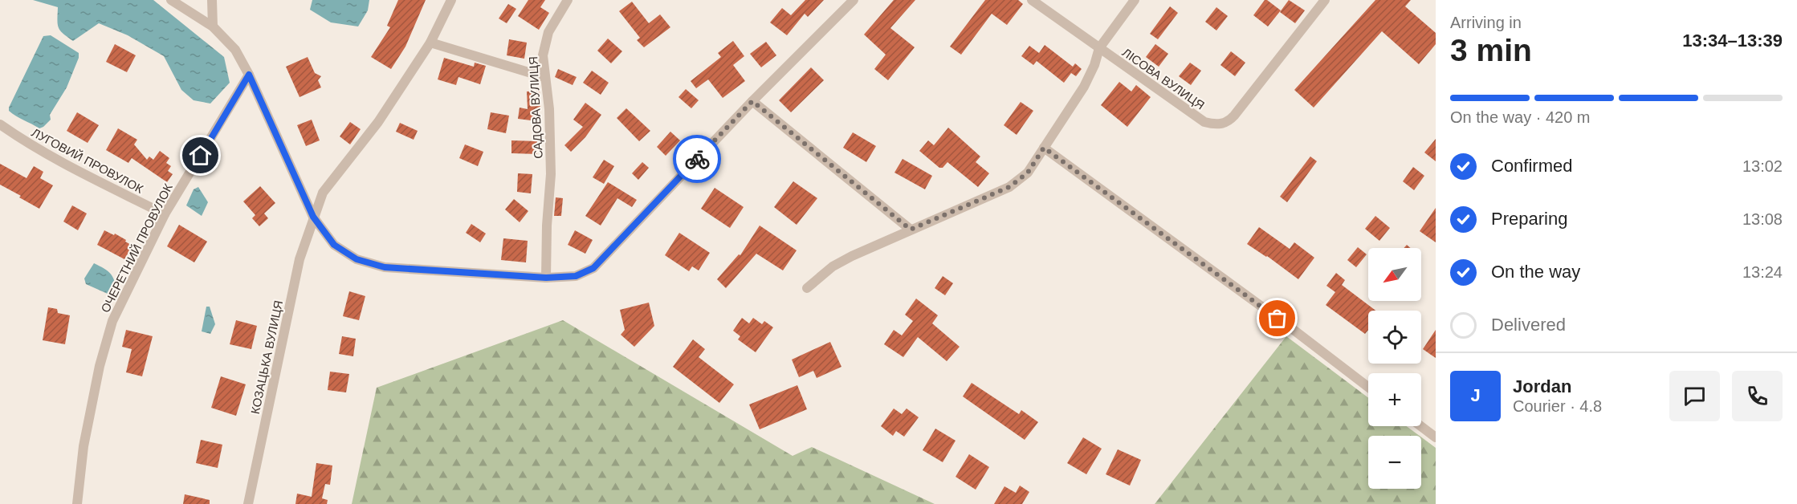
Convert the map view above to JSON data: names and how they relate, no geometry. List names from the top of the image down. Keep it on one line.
{"streets":{"street":["ЛІСОВА ВУЛИЦЯ","САДОВА ВУЛИЦЯ","ЛУГОВИЙ ПРОВУЛОК","ОЧЕРЕТНИЙ ПРОВУЛОК","КОЗАЦЬКА ВУЛИЦЯ"]},"crossings":[["ЛУГОВИЙ ПРОВУЛОК","ОЧЕРЕТНИЙ ПРОВУЛОК"]],"north":"bottom left","page":{"heading":["3 min","Arriving in","13:34–13:39"],"panel":["Jordan","Courier · 4.8"],"bar":"On the way · 420 m","list":[["Confirmed","13:02"],["Preparing","13:08"],["On the way","13:24"],"Delivered"],"map_buttons":["+","−"],"round":"J"}}
